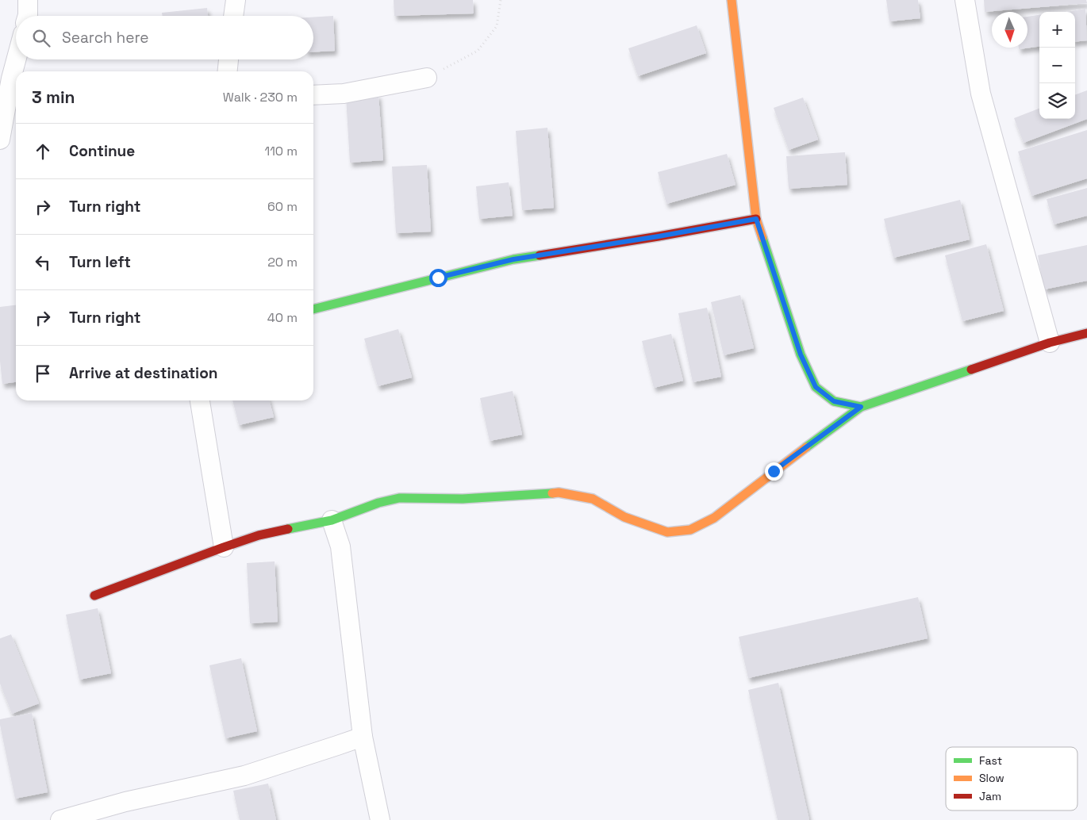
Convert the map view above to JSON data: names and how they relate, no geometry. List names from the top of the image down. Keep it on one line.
{"legend":["Fast","Slow","Jam"],"north":"bottom","page":{"map_buttons":["+","−"],"search":"Search here","heading":["3 min","Walk · 230 m"],"list":[["Continue","110 m"],["Turn right","60 m"],["Turn left","20 m"],["Turn right","40 m"],"Arrive at destination"]}}
